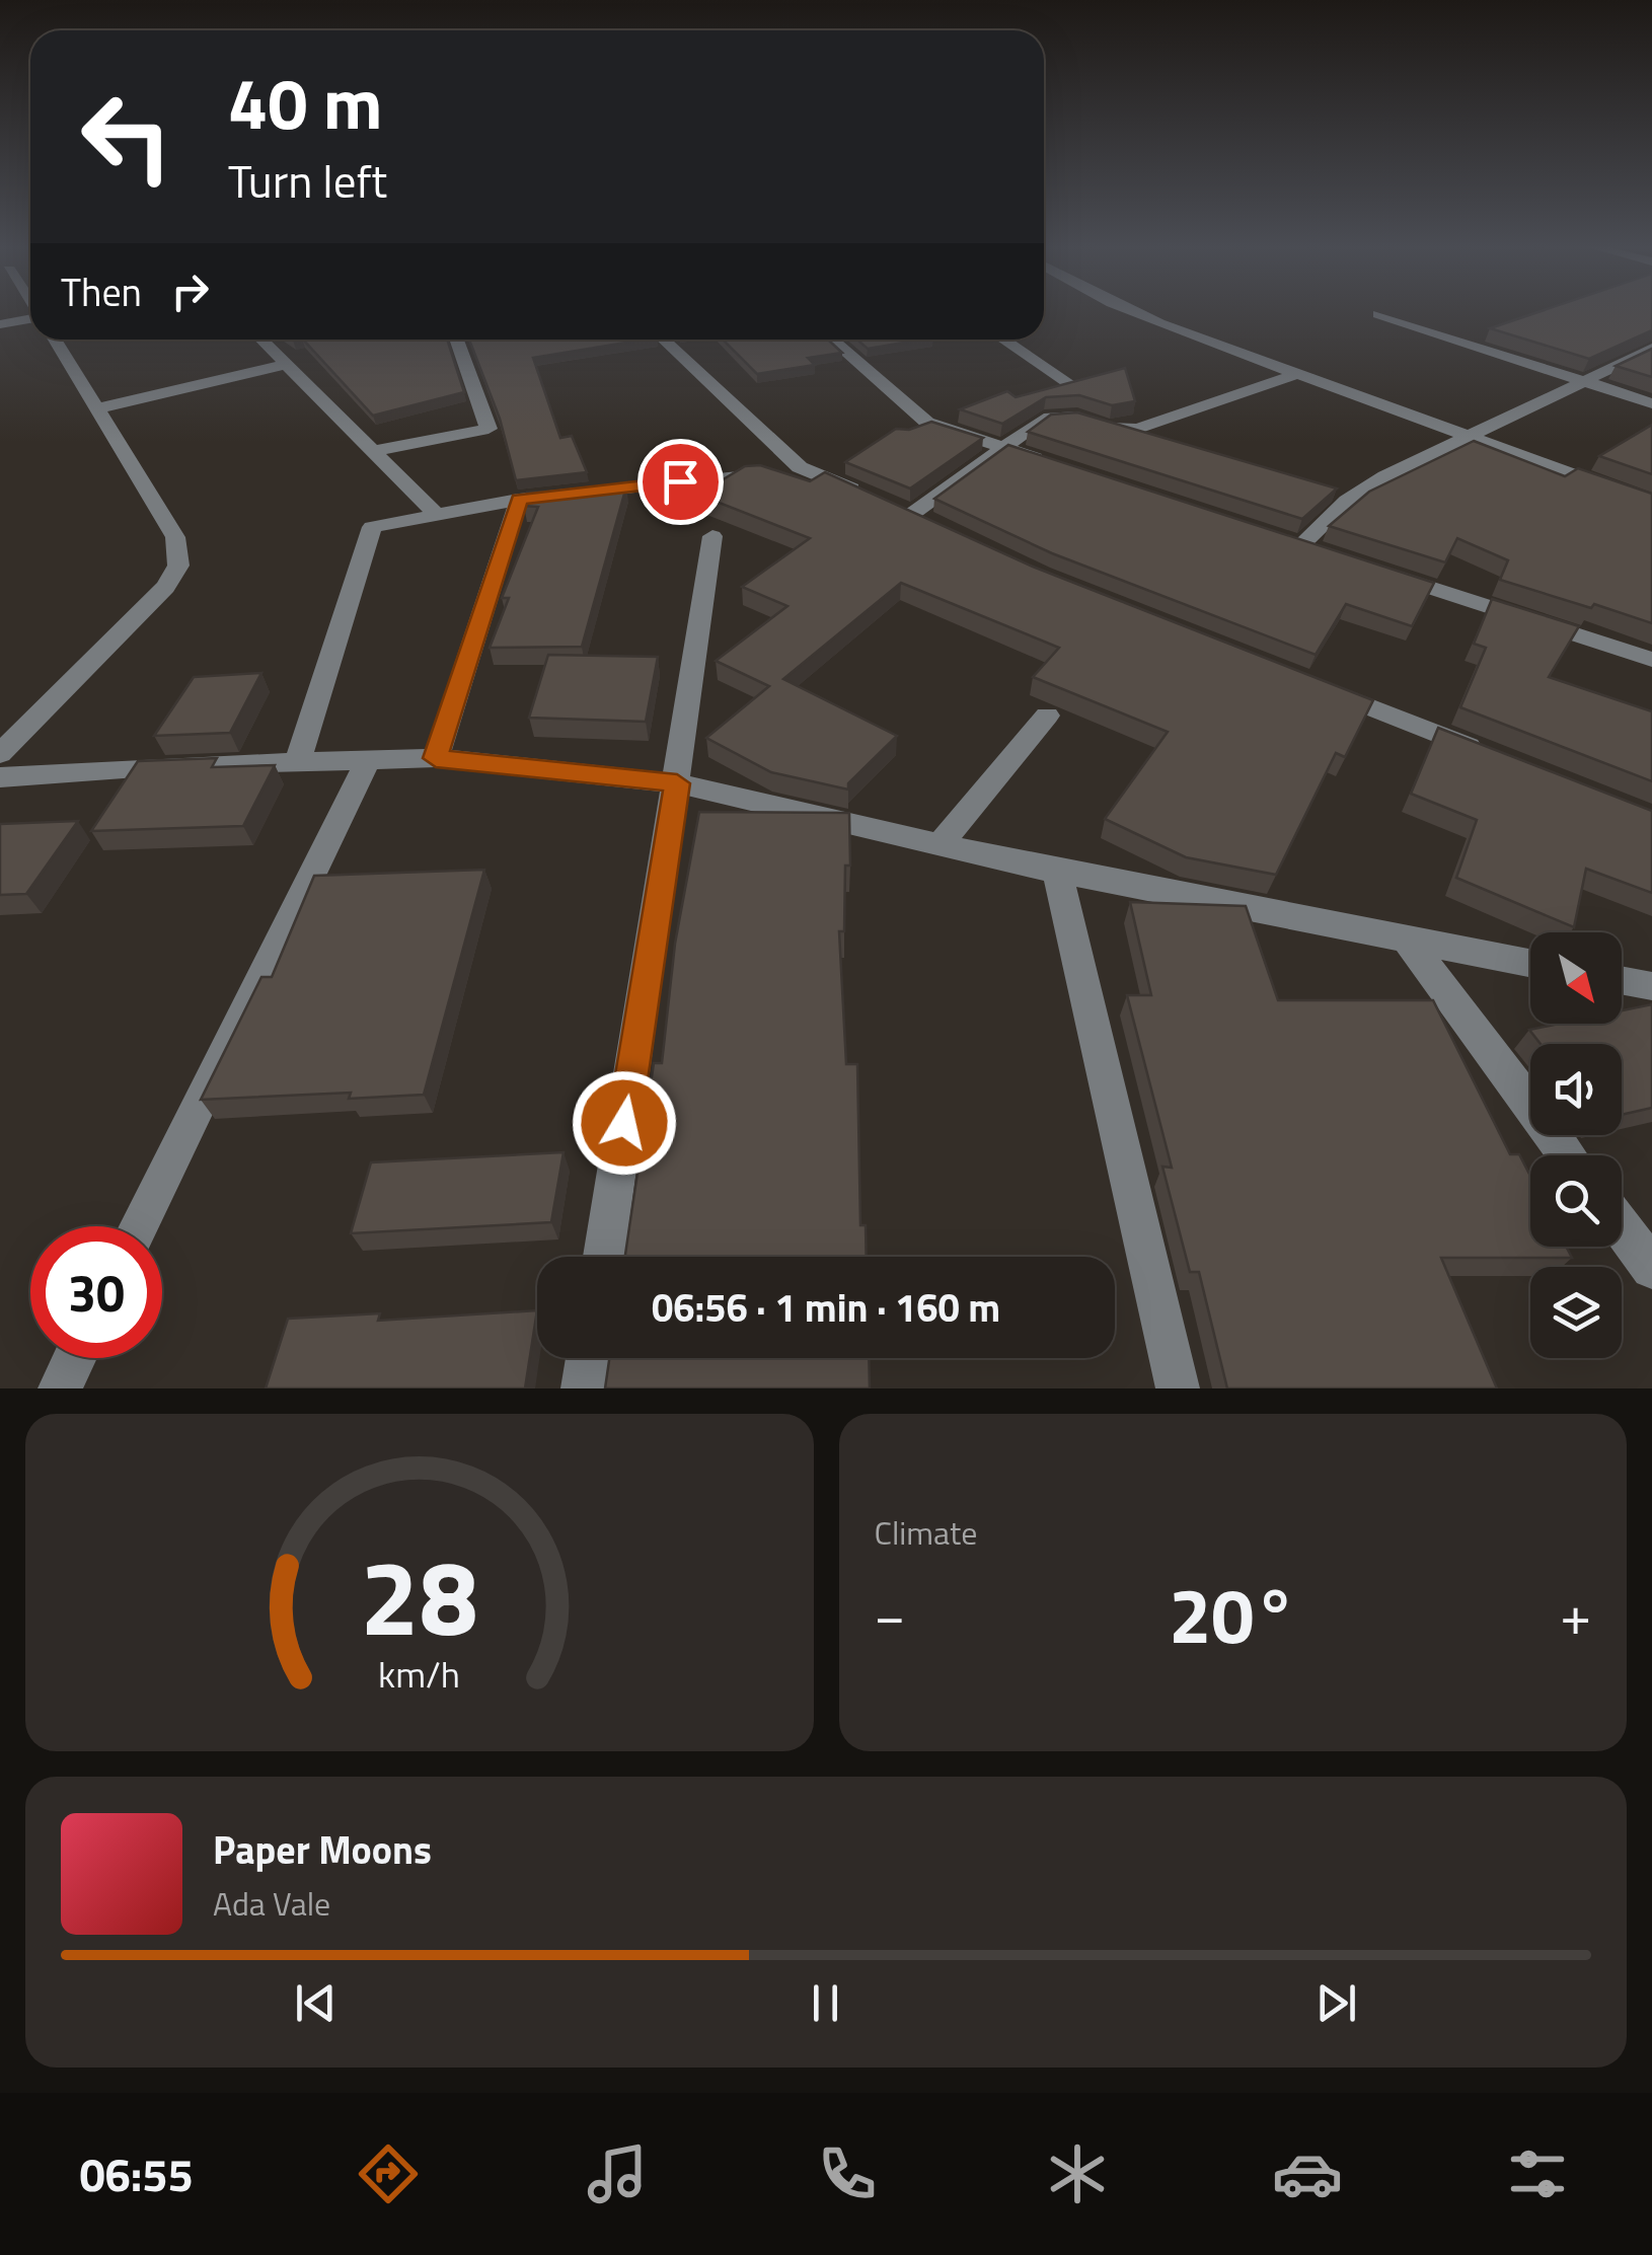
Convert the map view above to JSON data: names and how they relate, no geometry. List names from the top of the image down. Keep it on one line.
{"north":"bottom right","page":{"turn":["40 m","Turn left"],"then":"Then","limit":"30","trip":"06:56 · 1 min · 160 m","tile":"Climate","heat":["−","20°","+"],"song":["Paper Moons","Ada Vale"],"tabs":"06:55","gauge":["28","km/h"]}}
